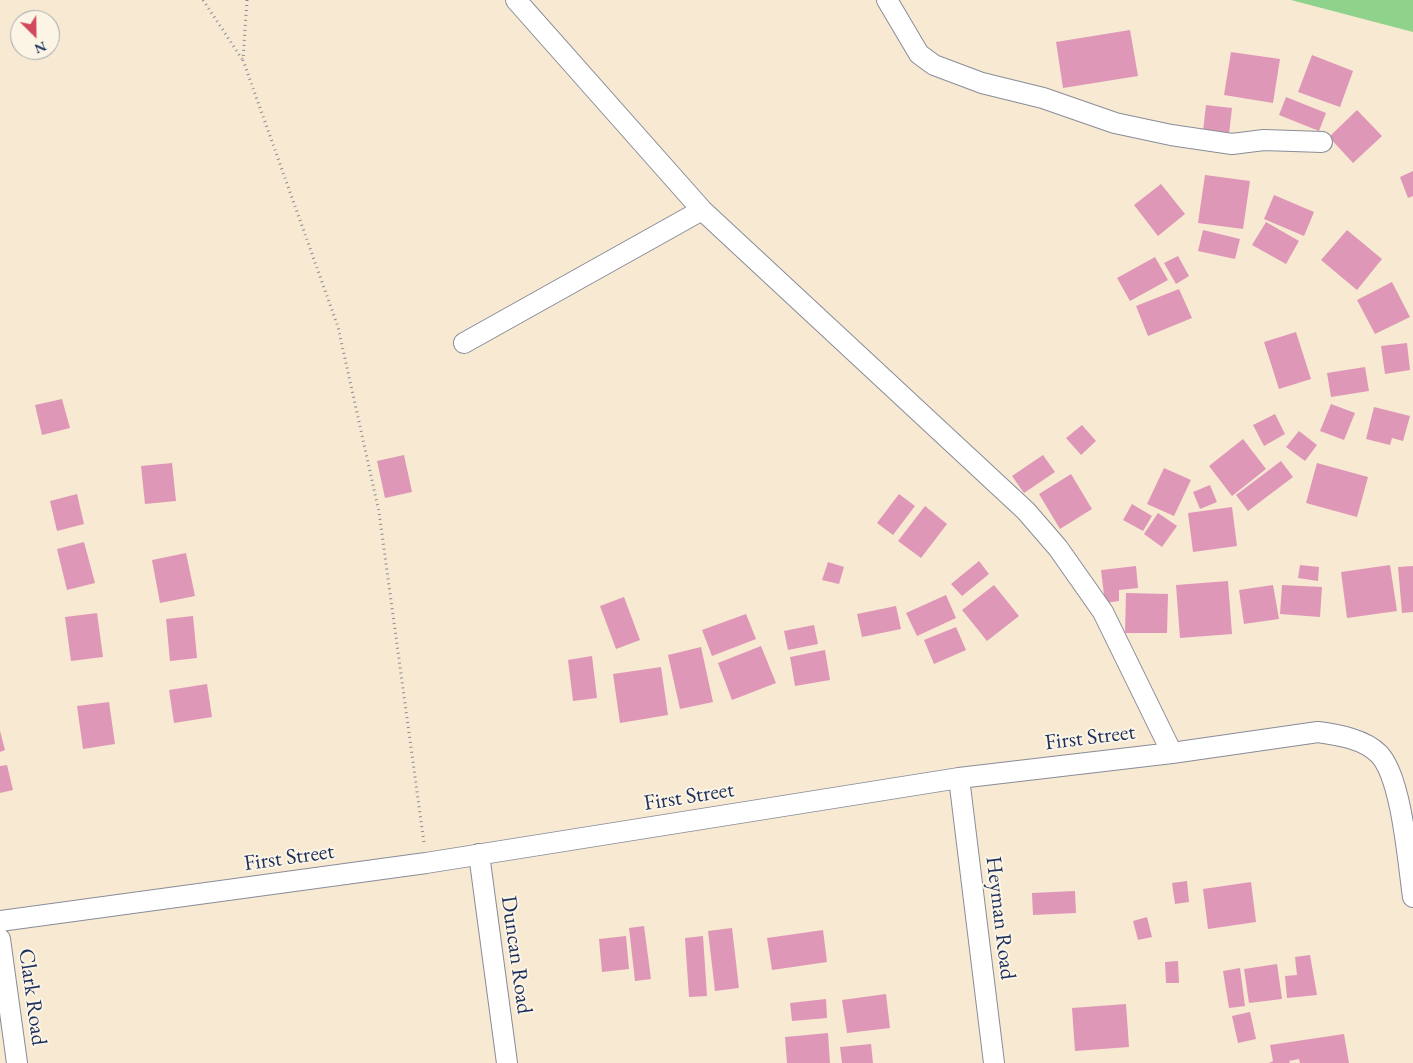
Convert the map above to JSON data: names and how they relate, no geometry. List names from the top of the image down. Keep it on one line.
{"streets":{"street":["First Street","Heyman Road","Duncan Road","Clark Road"]},"crossings":[["First Street","Heyman Road"],["First Street","Duncan Road"]],"north":"bottom right"}
